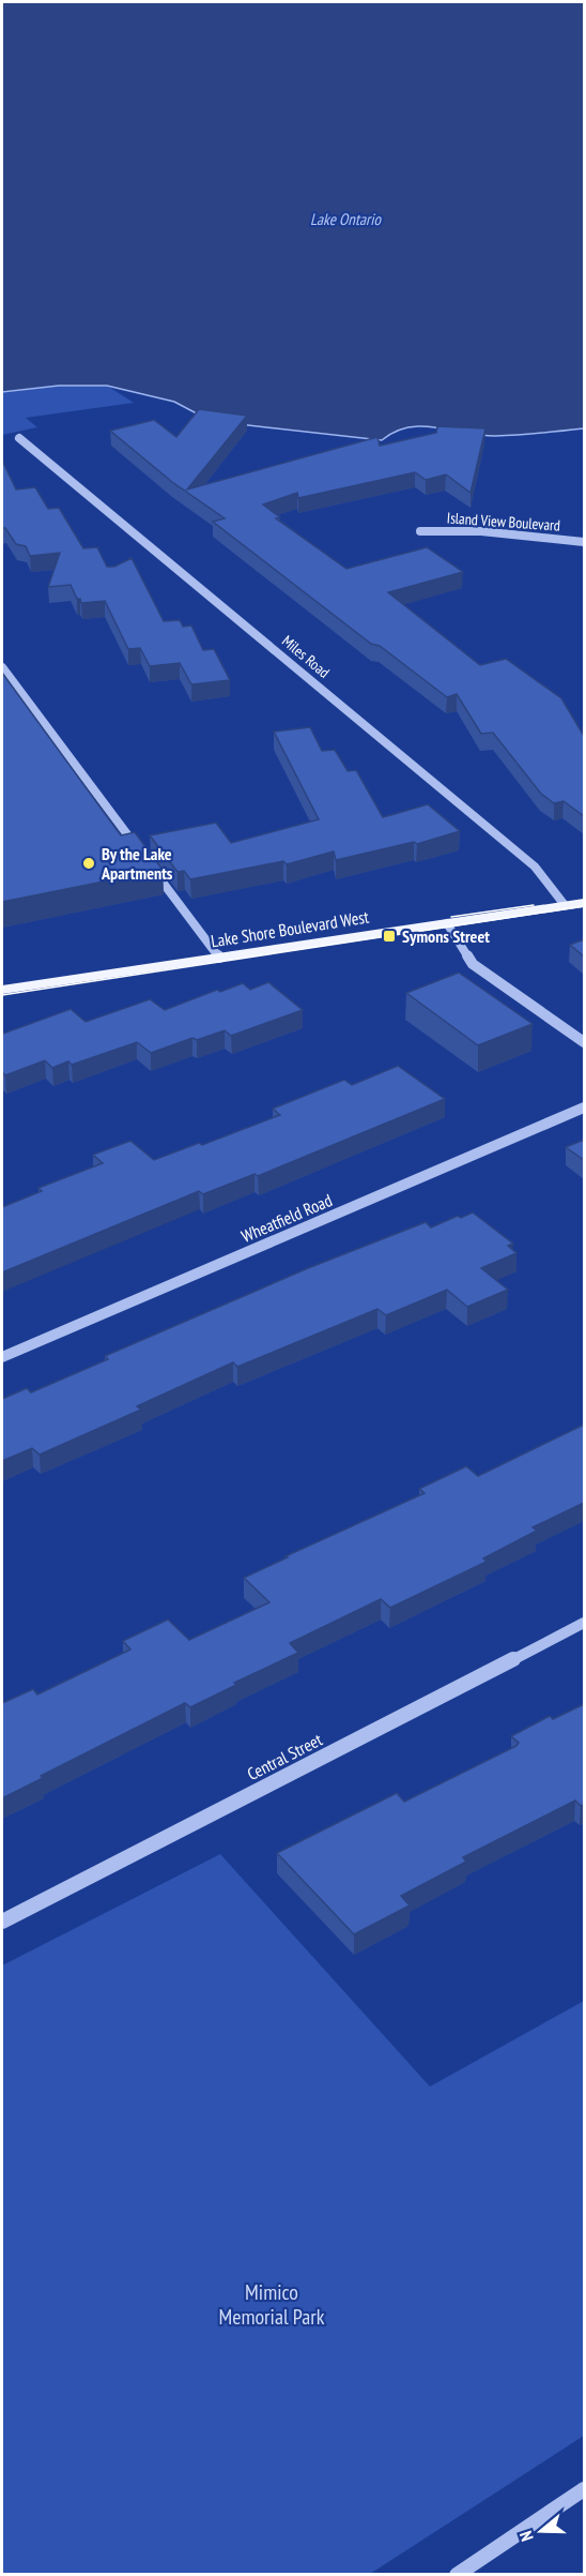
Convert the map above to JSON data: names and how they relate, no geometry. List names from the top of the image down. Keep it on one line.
{"streets":{"main road":["Lake Shore Boulevard West"],"street":["Island View Boulevard","Miles Road","Wheatfield Road","Central Street"]},"crossings":[["Miles Road","Lake Shore Boulevard West"]],"water":["Lake Ontario"],"parks":["Mimico Memorial Park"],"places":{"other":["By the Lake Apartments"],"transit":["Symons Street"]},"north":"left"}
